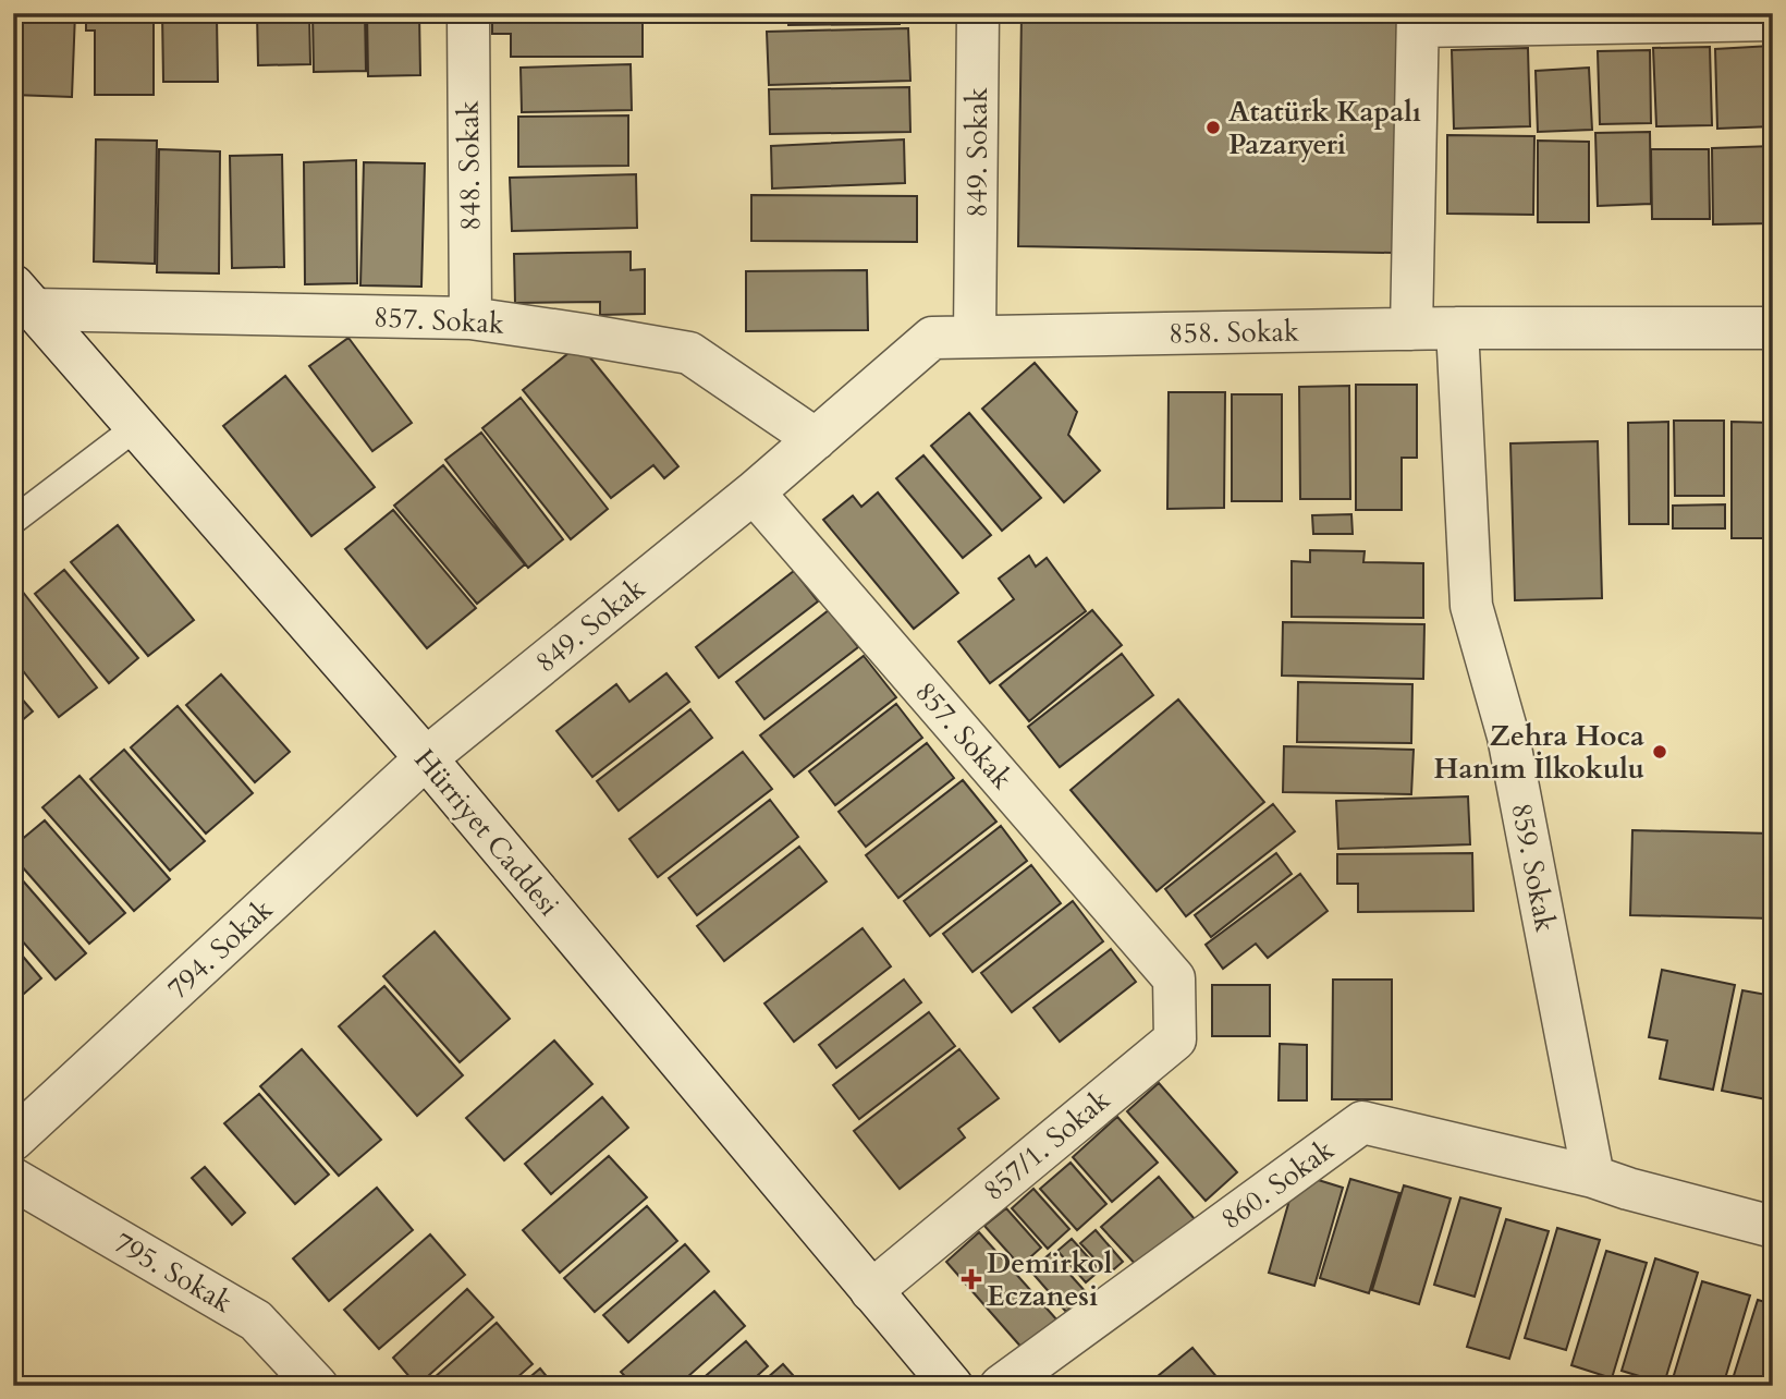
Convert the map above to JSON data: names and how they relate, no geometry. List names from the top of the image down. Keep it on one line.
{"streets":{"street":["849. Sokak","848. Sokak","857. Sokak","858. Sokak","Hürriyet Caddesi","859. Sokak","794. Sokak","857/1. Sokak","860. Sokak","795. Sokak"]},"crossings":[["849. Sokak","857. Sokak"],["849. Sokak","858. Sokak"],["849. Sokak","Hürriyet Caddesi"],["849. Sokak","794. Sokak"],["848. Sokak","857. Sokak"],["857. Sokak","858. Sokak"],["857. Sokak","Hürriyet Caddesi"],["857. Sokak","857/1. Sokak"],["858. Sokak","859. Sokak"],["Hürriyet Caddesi","794. Sokak"],["Hürriyet Caddesi","857/1. Sokak"],["859. Sokak","860. Sokak"]],"places":{"other":["Atatürk Kapalı Pazaryeri","Zehra Hoca Hanım İlkokulu"],"health":["Demirkol Eczanesi"]}}
